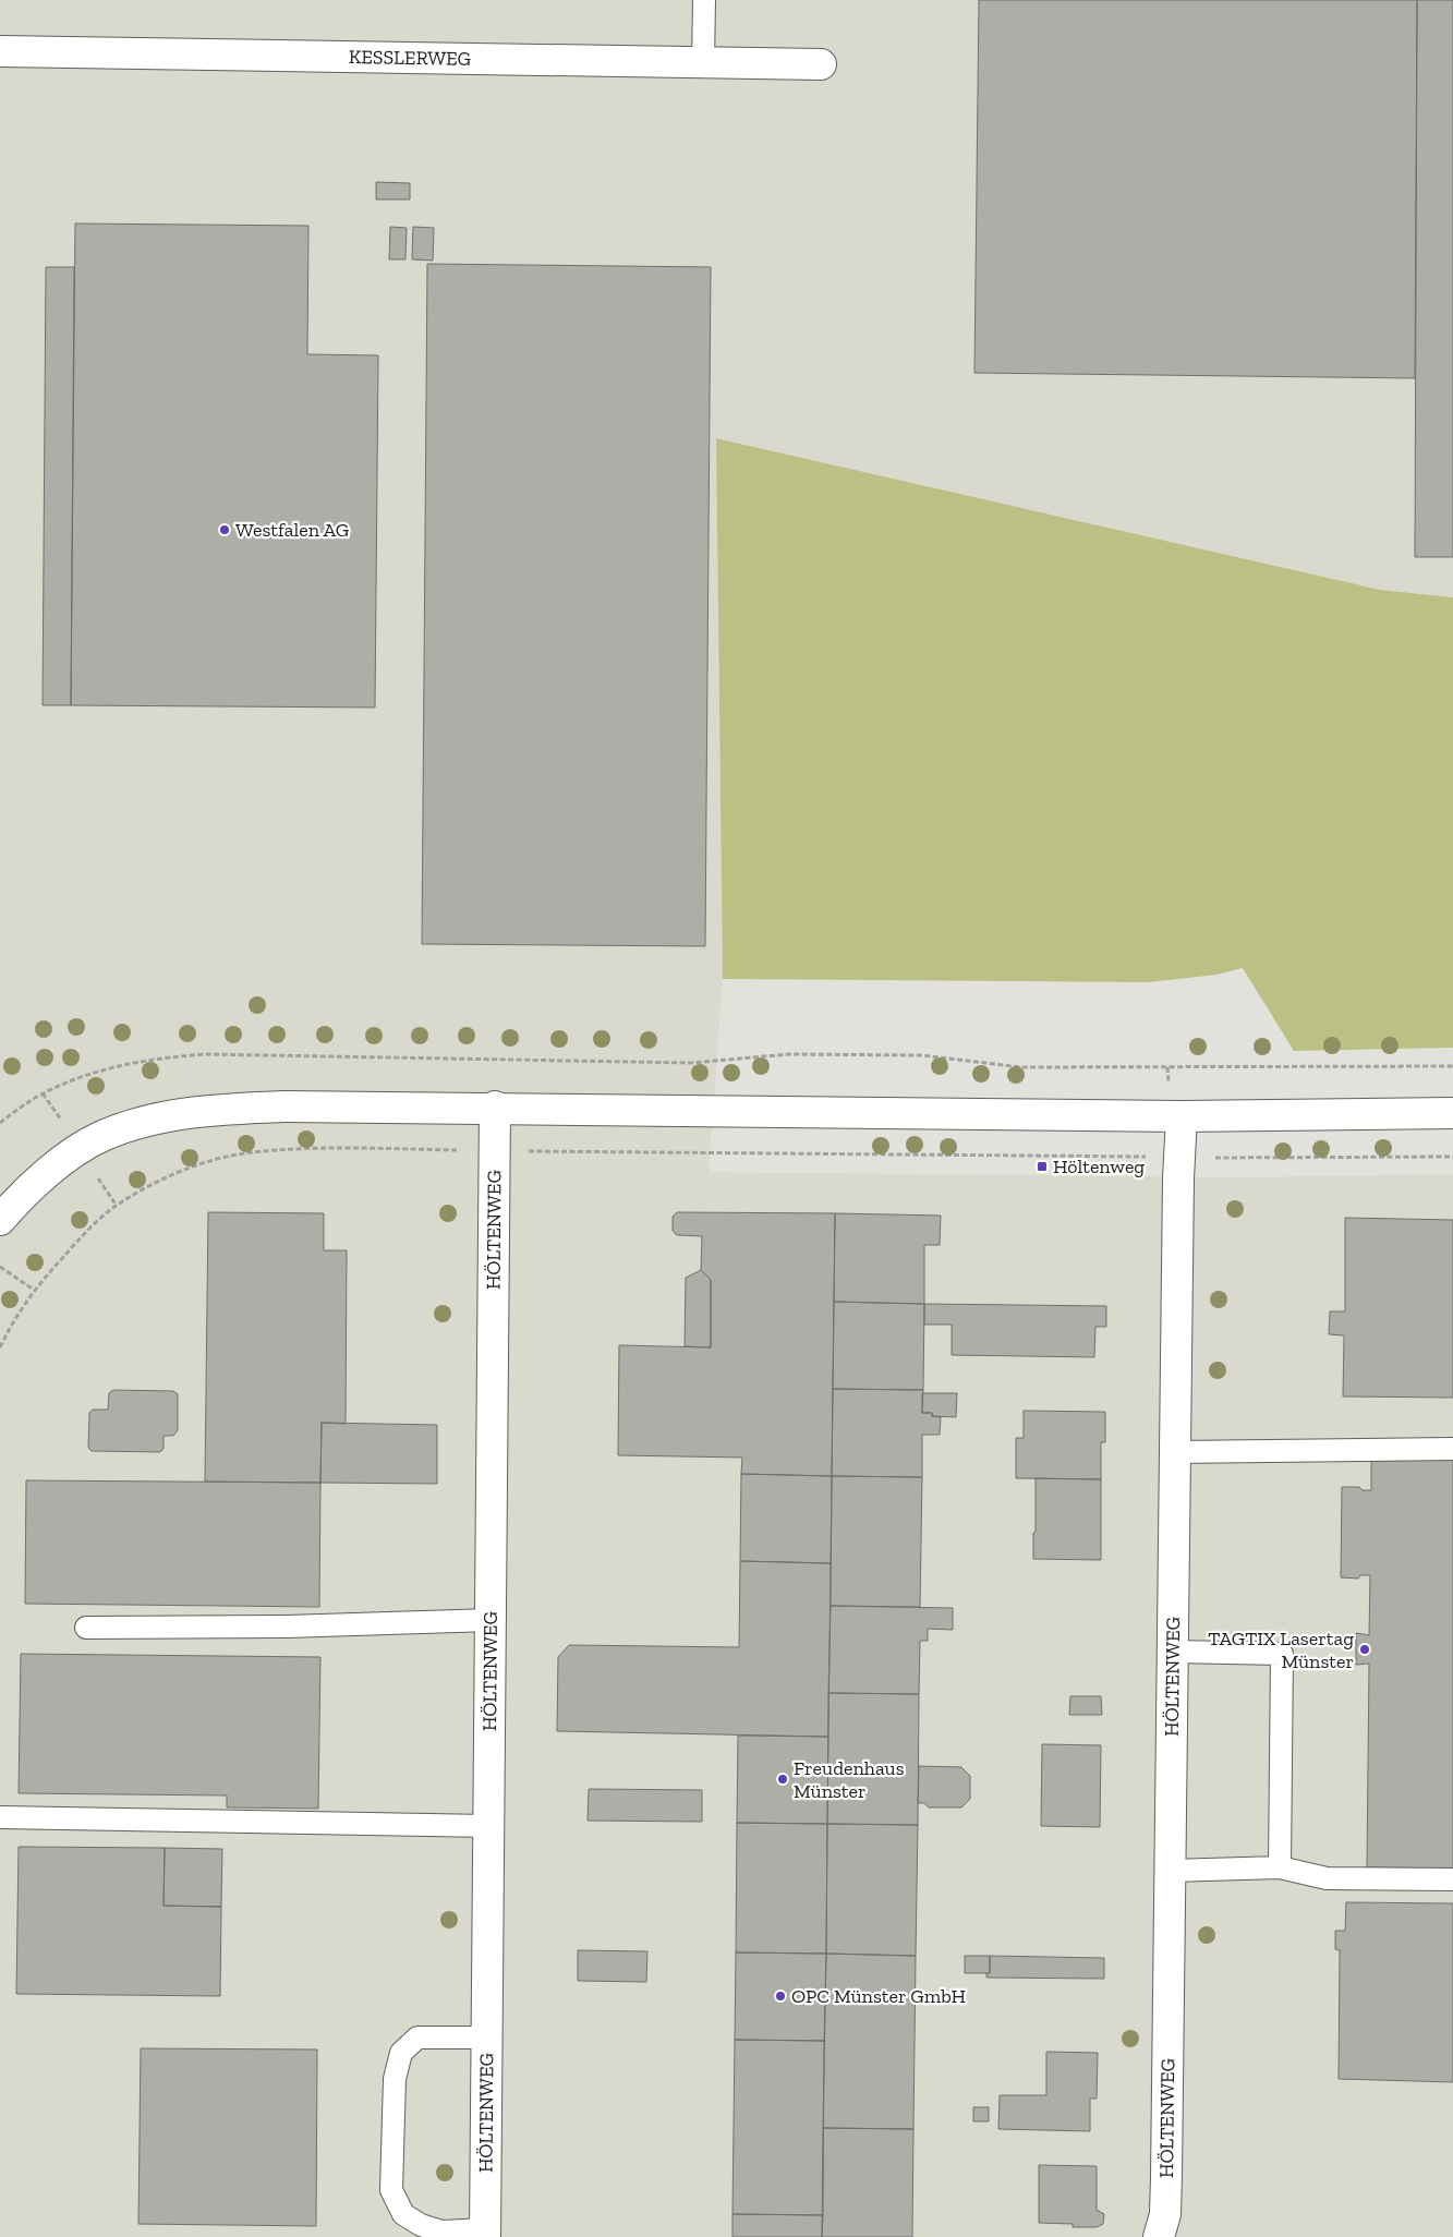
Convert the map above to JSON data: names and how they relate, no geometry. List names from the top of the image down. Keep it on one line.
{"streets":{"street":["KESSLERWEG","HÖLTENWEG"]},"places":{"other":["Westfalen AG","TAGTIX Lasertag Münster","Freudenhaus Münster","OPC Münster GmbH"],"transit":["Höltenweg"]}}
